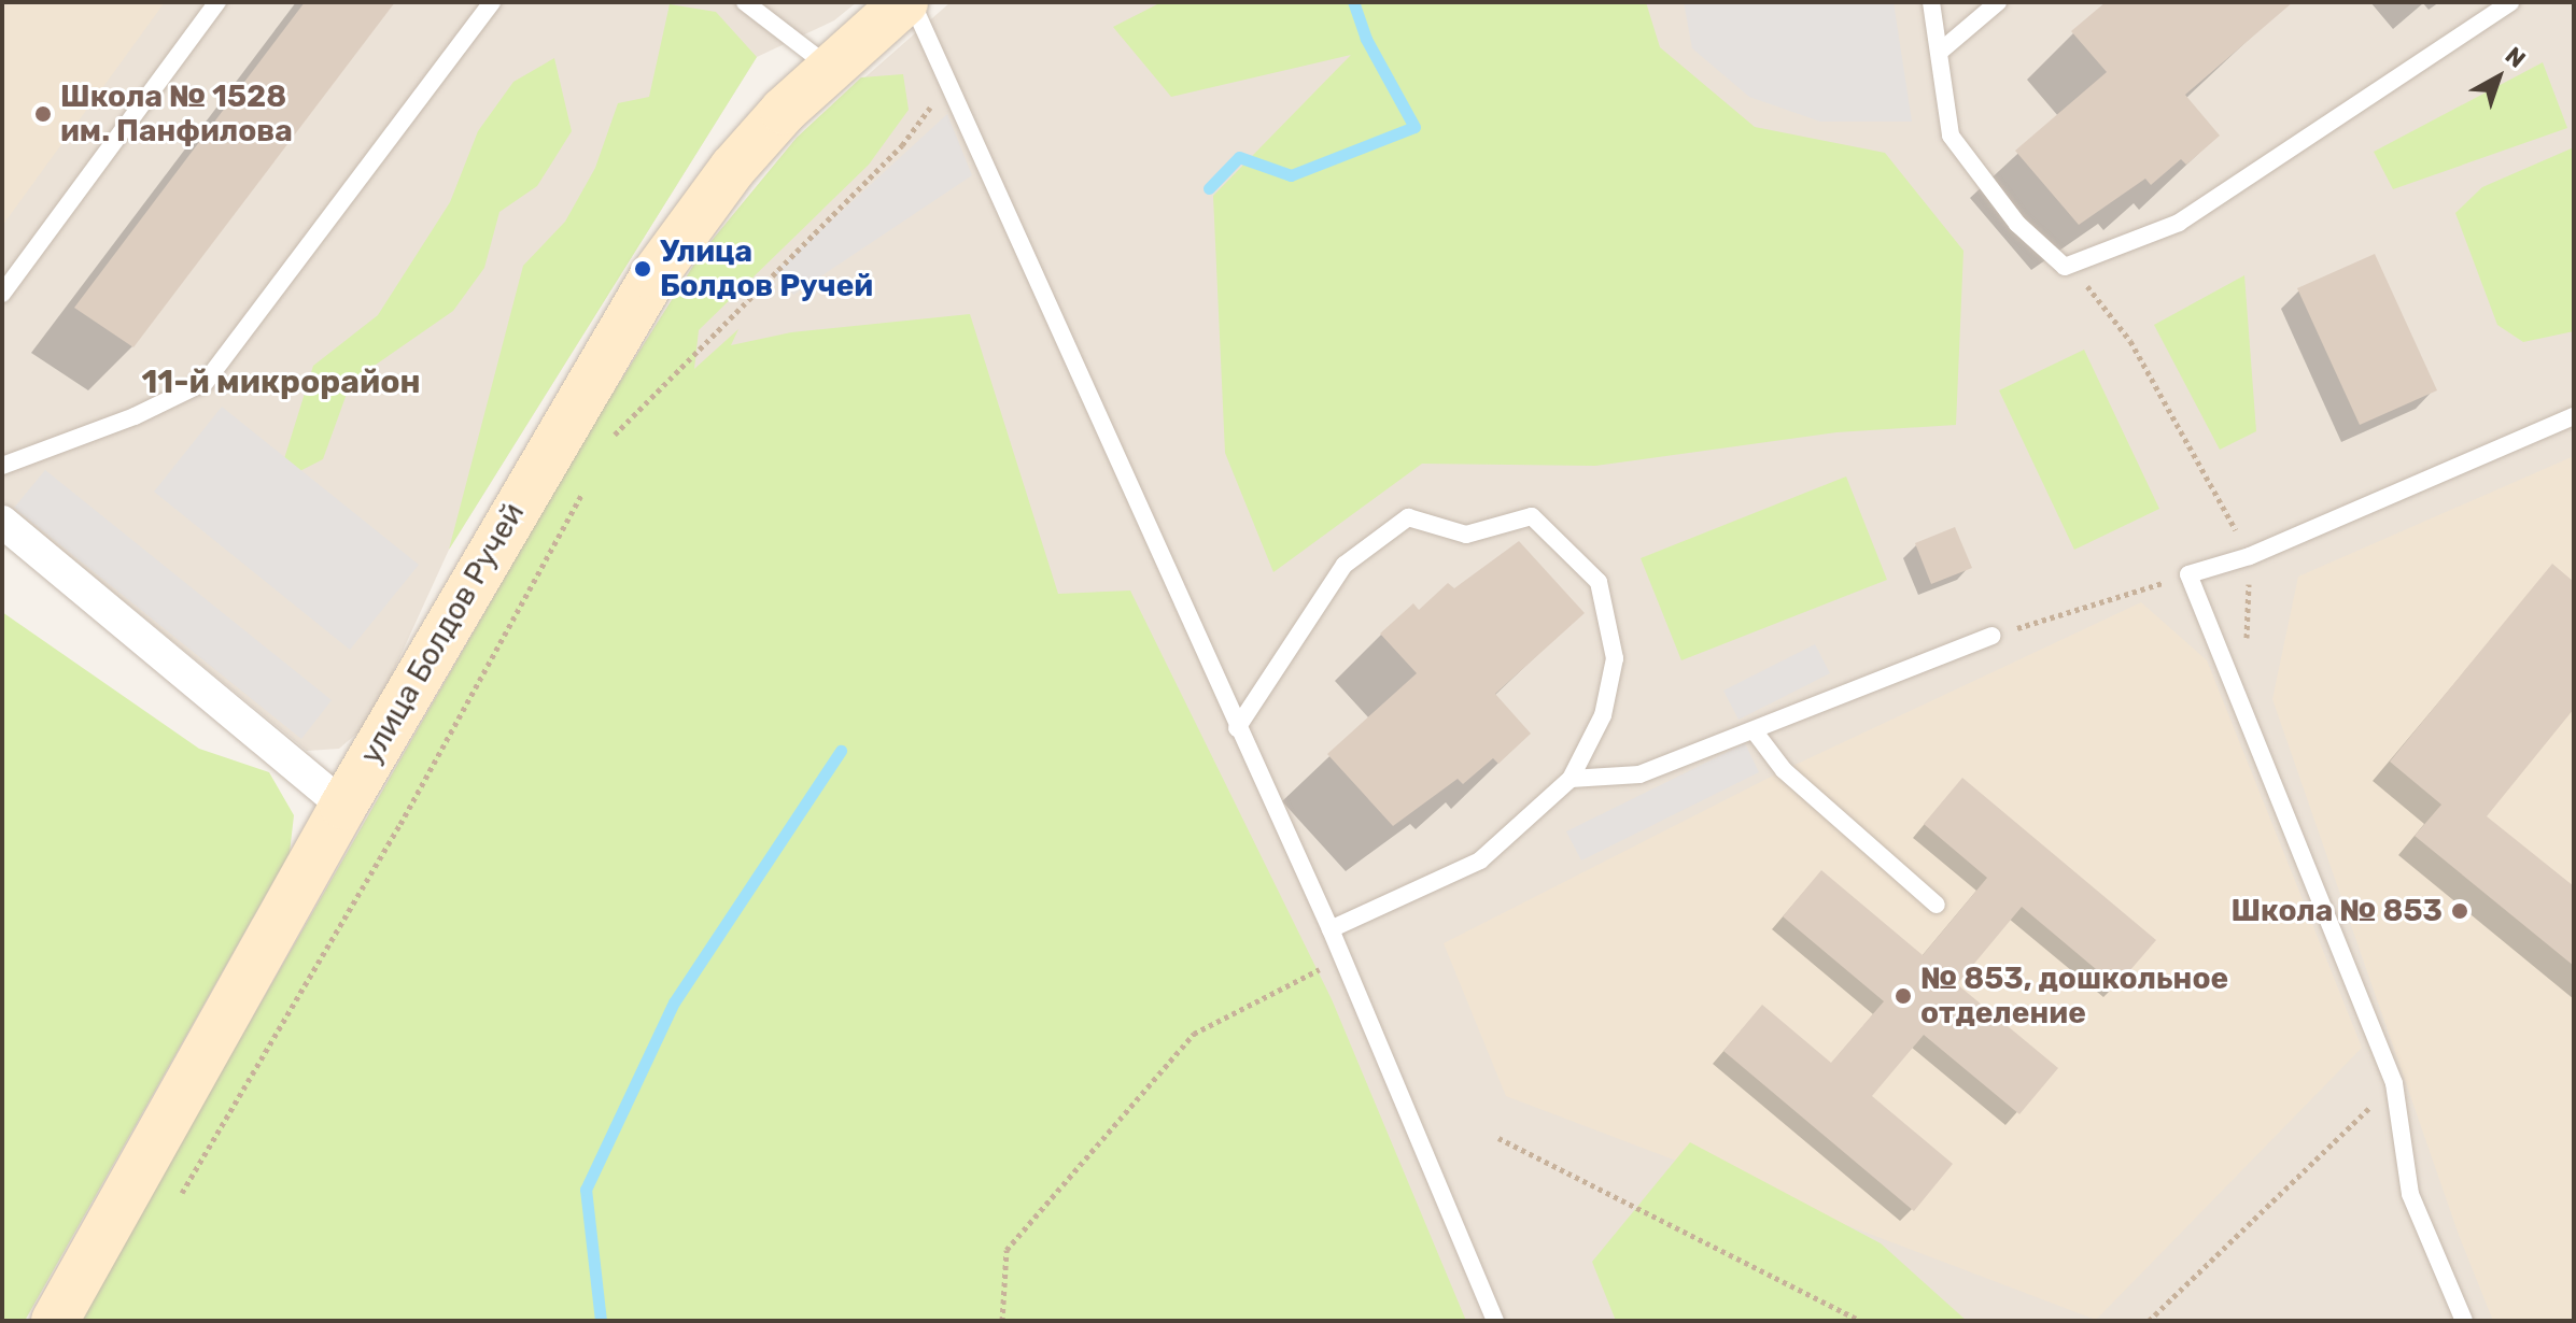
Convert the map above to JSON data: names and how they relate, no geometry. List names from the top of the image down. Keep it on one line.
{"streets":{"street":["улица Болдов Ручей"]},"districts":["11-й микрорайон"],"places":["Школа № 1528 им. Панфилова","Улица Болдов Ручей","Школа № 853","№ 853, дошкольное отделение"],"north":"top right"}
